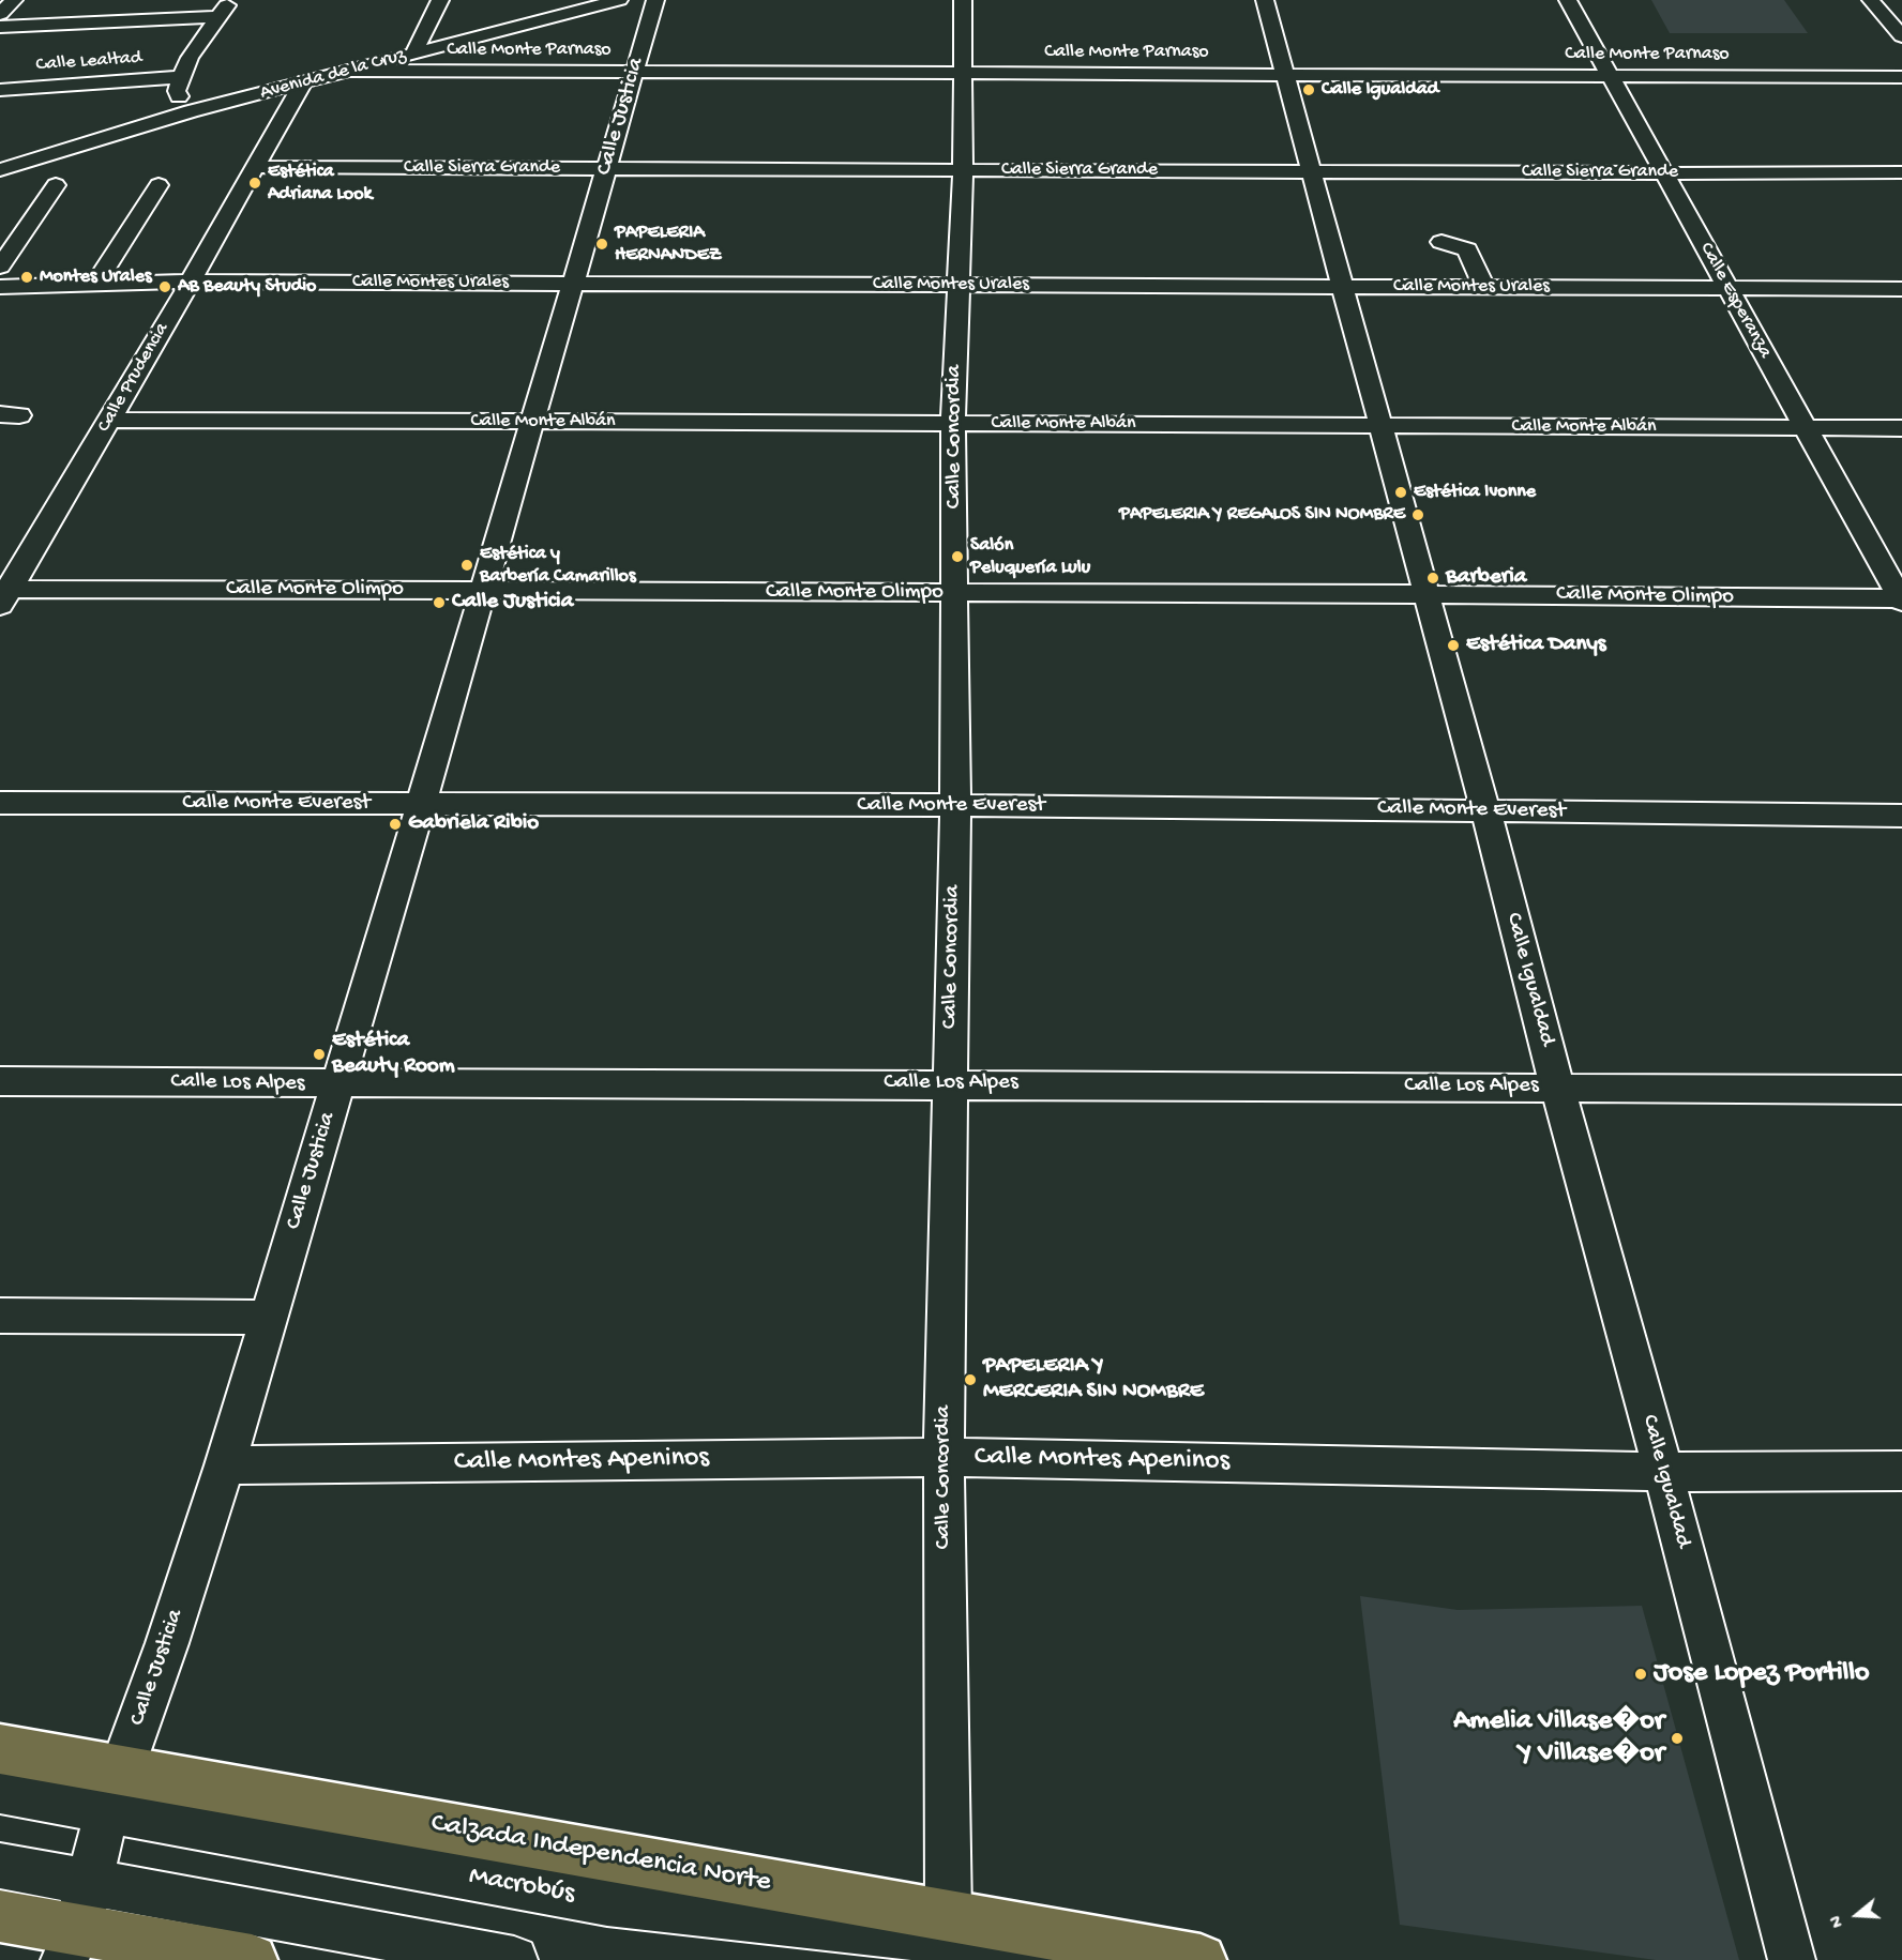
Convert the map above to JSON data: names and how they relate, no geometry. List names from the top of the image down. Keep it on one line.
{"streets":{"main road":["Calzada Independencia Norte"],"street":["Calle Monte Parnaso","Calle Lealtad","Avenida de la Cruz","Calle Justicia","Calle Sierra Grande","Calle Montes Urales","Calle Esperanza","Calle Prudencia","Calle Monte Albán","Calle Concordia","Calle Monte Olimpo","Calle Monte Everest","Calle Igualdad","Calle Los Alpes","Calle Montes Apeninos","Macrobús"]},"crossings":[["Calle Monte Parnaso","Avenida de la Cruz"],["Calle Monte Parnaso","Calle Justicia"],["Calle Monte Parnaso","Calle Esperanza"],["Calle Monte Parnaso","Calle Concordia"],["Calle Monte Parnaso","Calle Igualdad"],["Avenida de la Cruz","Calle Prudencia"],["Calle Justicia","Calle Sierra Grande"],["Calle Justicia","Calle Montes Urales"],["Calle Justicia","Calle Monte Albán"],["Calle Justicia","Calle Monte Olimpo"],["Calle Justicia","Calle Monte Everest"],["Calle Justicia","Calle Los Alpes"],["Calle Justicia","Calle Montes Apeninos"],["Calle Justicia","Calzada Independencia Norte"],["Calle Justicia","Macrobús"],["Calle Sierra Grande","Calle Esperanza"],["Calle Sierra Grande","Calle Prudencia"],["Calle Sierra Grande","Calle Concordia"],["Calle Sierra Grande","Calle Igualdad"],["Calle Montes Urales","Calle Esperanza"],["Calle Montes Urales","Calle Prudencia"],["Calle Montes Urales","Calle Concordia"],["Calle Montes Urales","Calle Igualdad"],["Calle Esperanza","Calle Monte Albán"],["Calle Esperanza","Calle Monte Olimpo"],["Calle Prudencia","Calle Monte Albán"],["Calle Prudencia","Calle Monte Olimpo"],["Calle Monte Albán","Calle Concordia"],["Calle Monte Albán","Calle Igualdad"],["Calle Concordia","Calle Monte Olimpo"],["Calle Concordia","Calle Monte Everest"],["Calle Concordia","Calle Los Alpes"],["Calle Concordia","Calle Montes Apeninos"],["Calle Concordia","Calzada Independencia Norte"],["Calle Monte Olimpo","Calle Igualdad"],["Calle Monte Everest","Calle Igualdad"],["Calle Igualdad","Calle Los Alpes"],["Calle Igualdad","Calle Montes Apeninos"],["Calzada Independencia Norte","Macrobús"]],"places":["Calle Igualdad","Estética Adriana Look","PAPELERIA HERNANDEZ","Montes Urales","AB Beauty Studio","Estética Ivonne","PAPELERIA Y REGALOS SIN NOMBRE","Salón Peluquería Lulu","Estética y Barbería Camarillos","Barberia","Calle Justicia","Estética Danys","Gabriela Ribio","Estética Beauty Room","PAPELERIA Y MERCERIA SIN NOMBRE","Jose Lopez Portillo","Amelia Villase�or Y Villase�or"],"north":"left"}
